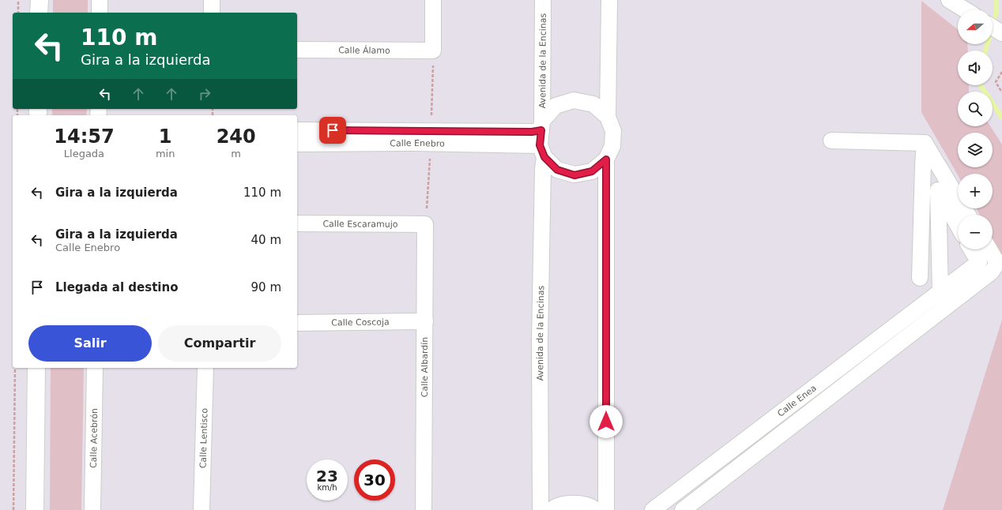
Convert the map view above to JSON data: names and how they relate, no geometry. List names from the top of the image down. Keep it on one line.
{"streets":{"street":["Calle Álamo","Avenida de la Encinas","Calle Enebro","Calle Escaramujo","Calle Coscoja","Calle Albardín","Calle Enea","Calle Acebrón","Calle Lentisco"]},"crossings":[["Avenida de la Encinas","Calle Enebro"],["Calle Escaramujo","Calle Albardín"],["Calle Coscoja","Calle Albardín"]],"north":"left","page":{"map_buttons":["+","−"],"turn":["110 m","Gira a la izquierda"],"eta":["14:57","Llegada","1","min","240","m"],"list":[{"name":"Gira a la izquierda","value":"110 m"},{"name":"Gira a la izquierda","note":"Calle Enebro","value":"40 m"},{"name":"Llegada al destino","value":"90 m"}],"buttons":["Salir","Compartir"],"speed":"23 km/h","limit":"30"}}
